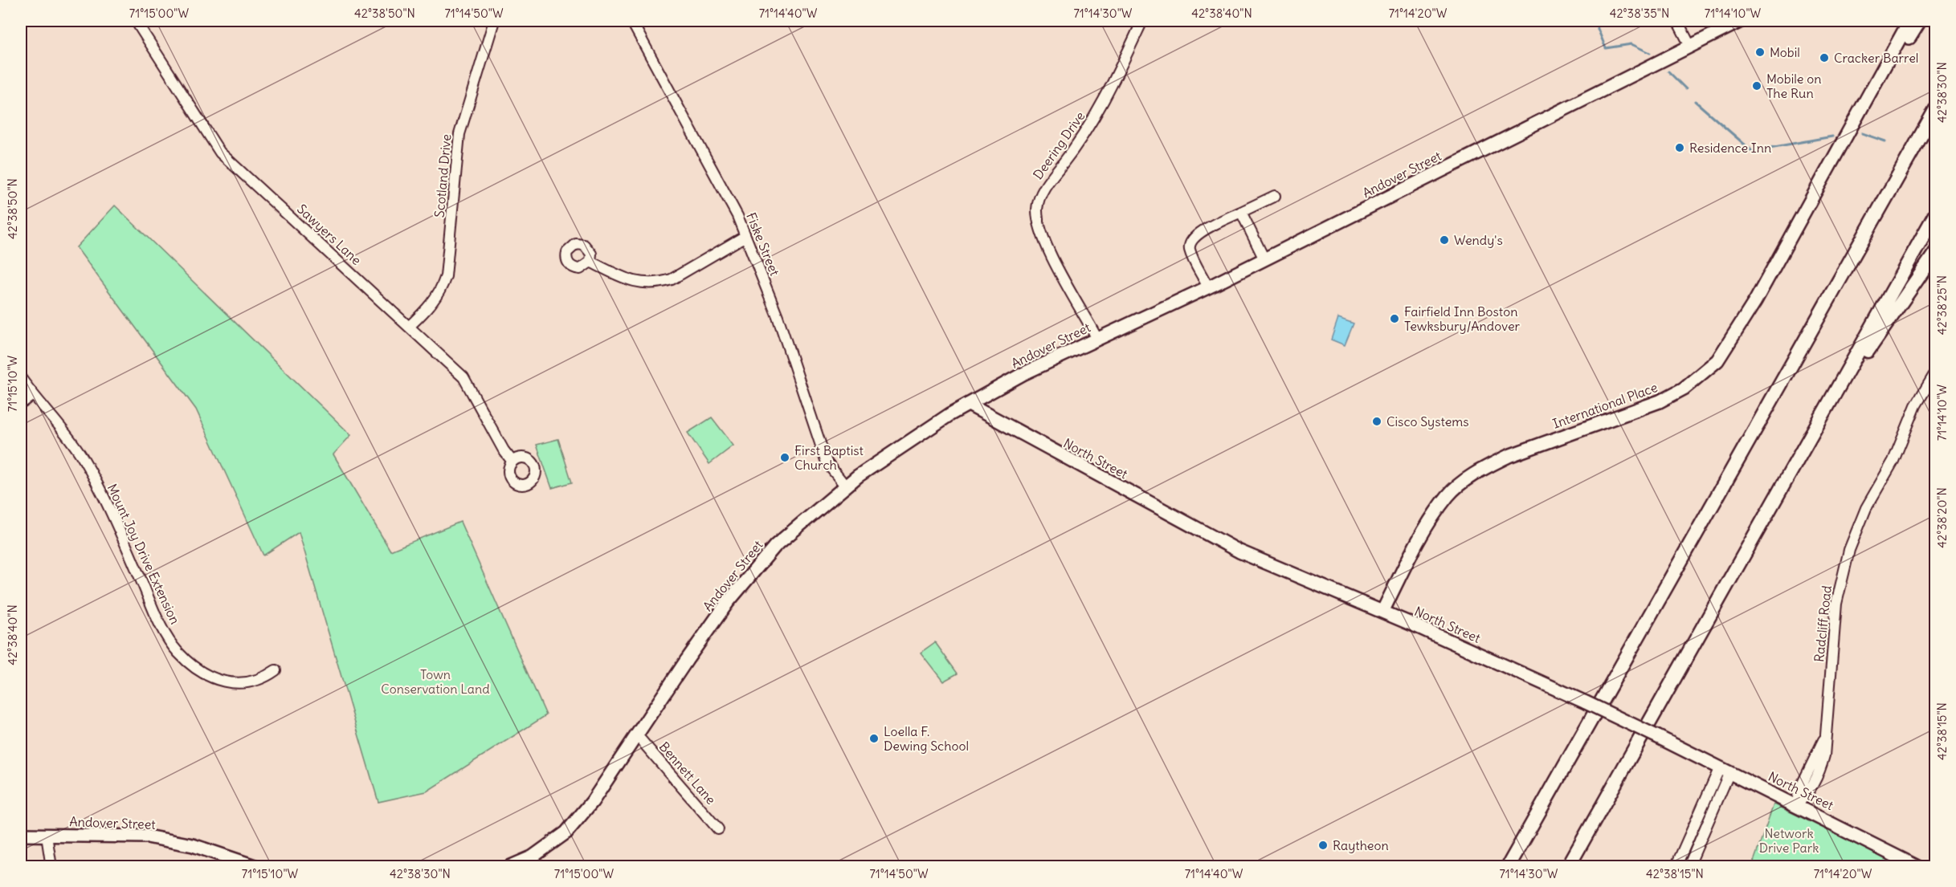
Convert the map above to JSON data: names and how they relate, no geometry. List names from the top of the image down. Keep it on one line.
{"streets":{"main road":["Andover Street","International Place","North Street"],"street":["Deering Drive","Scotland Drive","Sawyers Lane","Fiske Street","Mount Joy Drive Extension","Radcliff Road","Bennett Lane"]},"crossings":[["Deering Drive","Andover Street"],["Andover Street","Fiske Street"],["Andover Street","North Street"],["Andover Street","Bennett Lane"],["Scotland Drive","Sawyers Lane"],["International Place","North Street"],["North Street","Radcliff Road"]],"parks":["Town Conservation Land","Network Drive Park"],"places":["Mobil","Cracker Barrel","Mobile on The Run","Residence Inn","Wendy's","Fairfield Inn Boston Tewksbury/Andover","Cisco Systems","First Baptist Church","Loella F. Dewing School","Raytheon"],"coordinates":["71°15'00\"W","42°38'50\"N","71°14'50\"W","71°14'40\"W","71°14'30\"W","42°38'40\"N","71°14'20\"W","42°38'35\"N","71°14'10\"W","42°38'30\"N","42°38'25\"N","71°15'10\"W","42°38'20\"N","42°38'15\"N"]}
